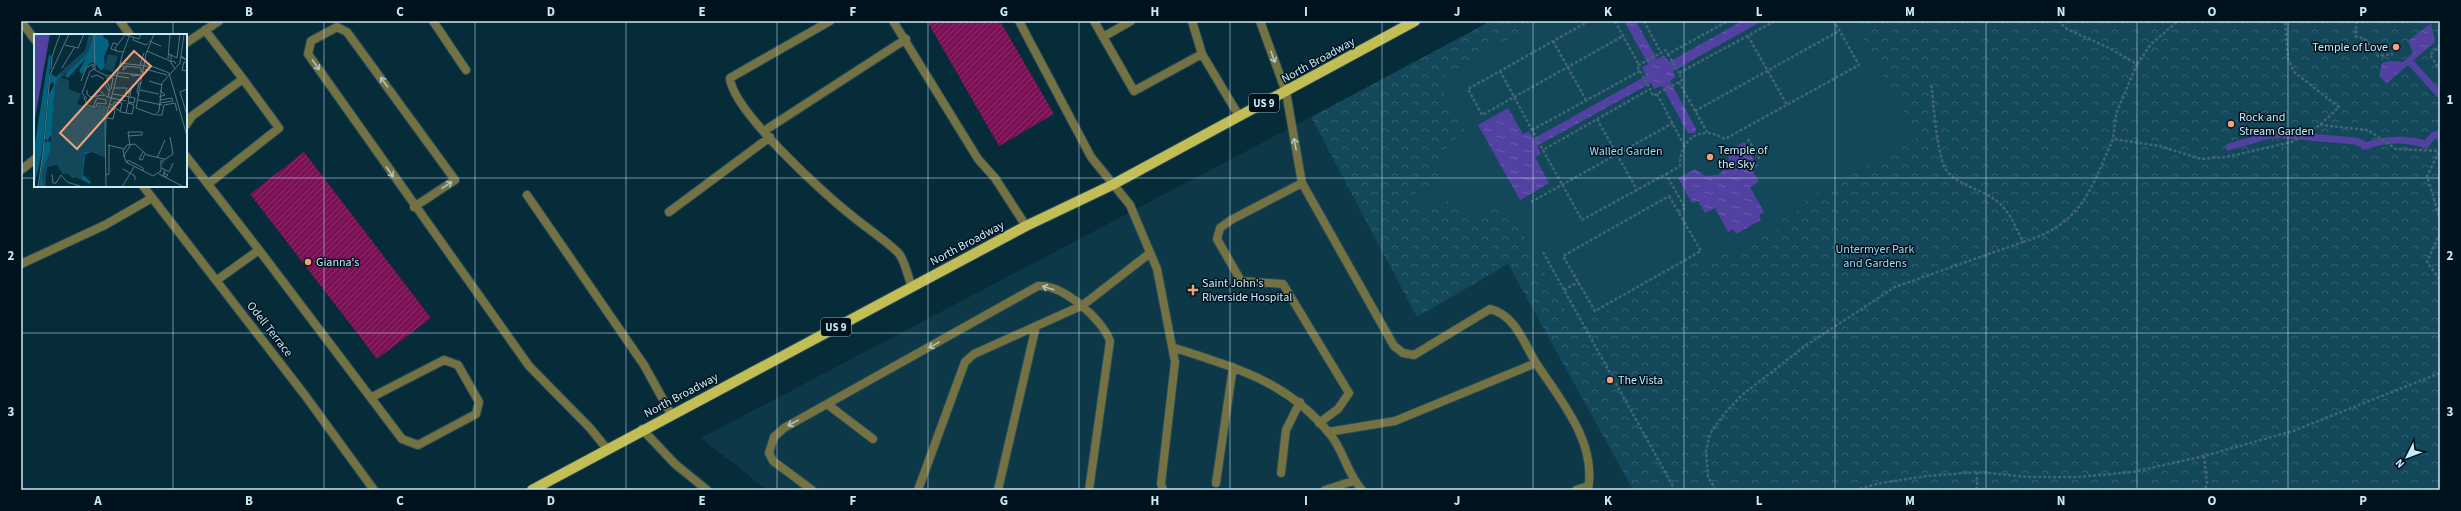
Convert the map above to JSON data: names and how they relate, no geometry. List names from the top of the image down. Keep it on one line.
{"streets":{"main road":["North Broadway","US 9"],"street":["Odell Terrace"]},"parks":["Walled Garden","Untermyer Park and Gardens"],"places":{"other":["Temple of Love","Rock and Stream Garden","Temple of the Sky","Gianna's","The Vista"],"health":["Saint John's Riverside Hospital"]},"north":"bottom left","grid":{"columns":["A","B","C","D","E","F","G","H","I","J","K","L","M","N","O","P"],"rows":["1","2","3"]}}
